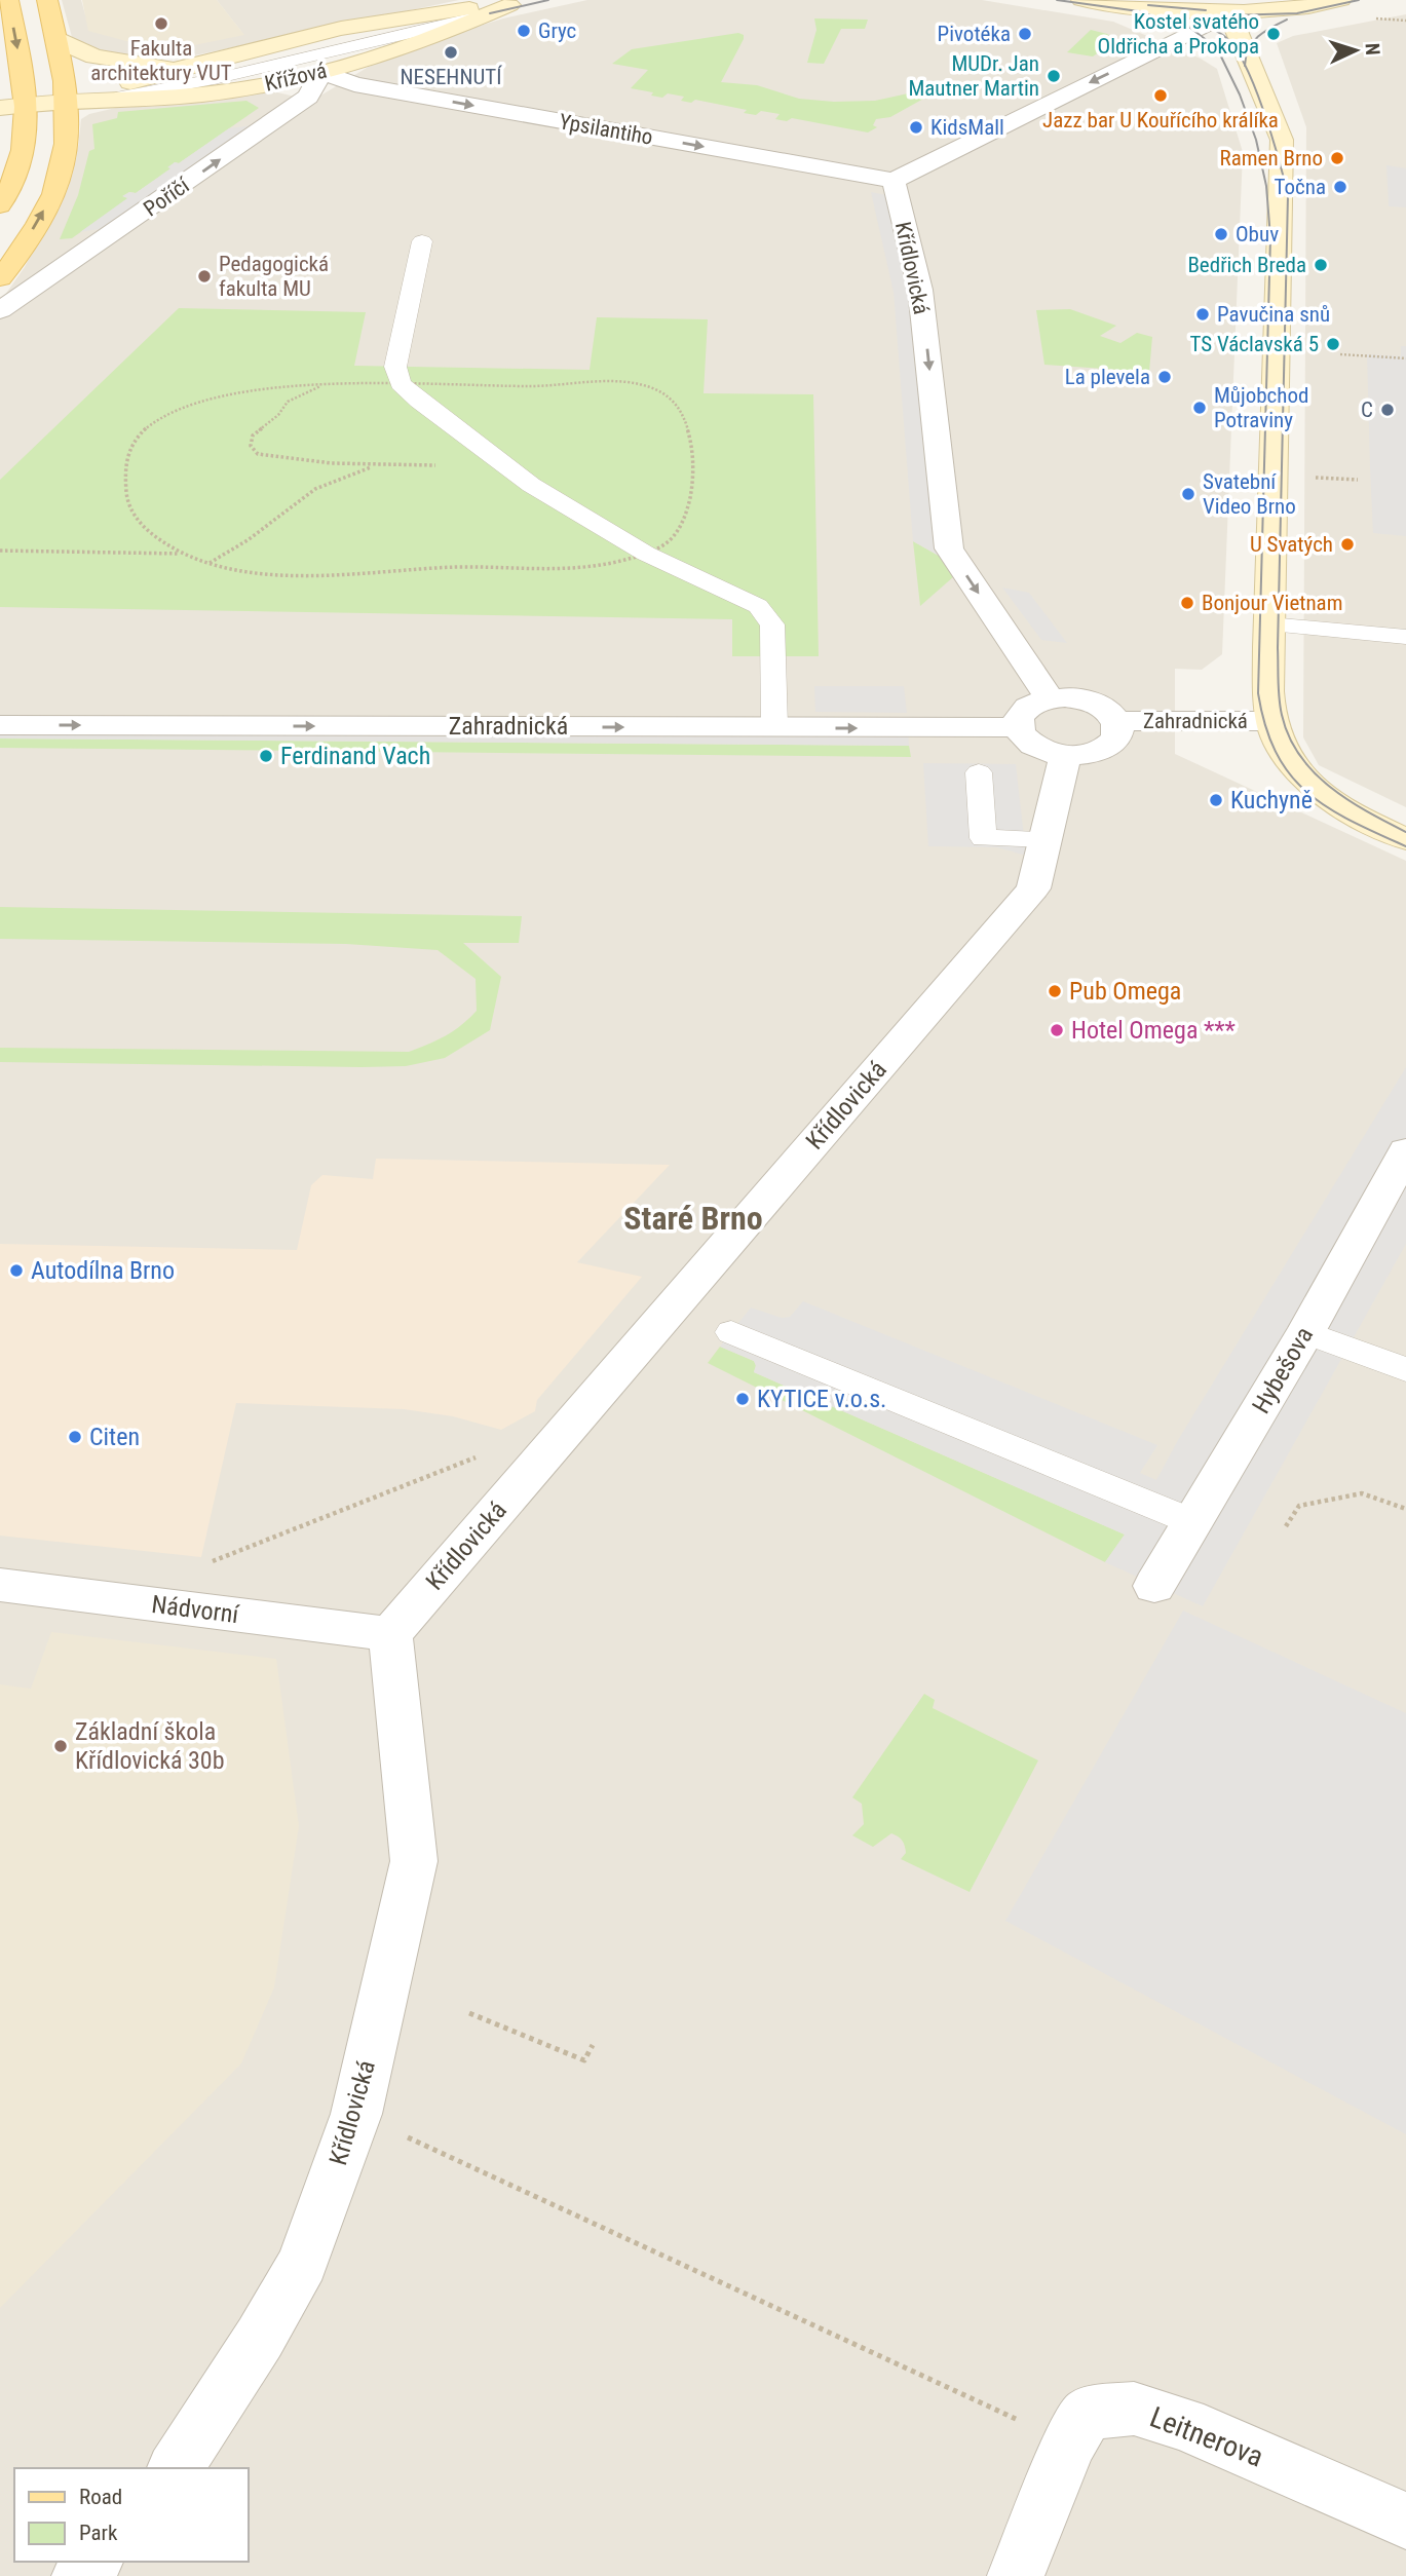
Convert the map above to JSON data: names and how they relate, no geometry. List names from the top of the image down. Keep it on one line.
{"streets":{"street":["Křížová","Ypsilantiho","Poříčí","Křídlovická","Zahradnická","Hybešova","Nádvorní","Leitnerova"]},"crossings":[["Křížová","Ypsilantiho"],["Křížová","Poříčí"],["Ypsilantiho","Poříčí"],["Ypsilantiho","Křídlovická"],["Křídlovická","Nádvorní"]],"one_way":["Ypsilantiho","Poříčí","Zahradnická"],"districts":["Staré Brno"],"places":["Fakulta architektury VUT","Gryc","Pivotéka","Kostel svatého Oldřicha a Prokopa","NESEHNUTÍ","MUDr. Jan Mautner Martin","Jazz bar U Kouřícího králíka","KidsMall","Ramen Brno","Točna","Obuv","Bedřich Breda","Pedagogická fakulta MU","Pavučina snů","TS Václavská 5","La plevela","Můjobchod Potraviny","C","Svatební Video Brno","U Svatých","Bonjour Vietnam","Ferdinand Vach","Kuchyně","Pub Omega","Hotel Omega ***","Autodílna Brno","KYTICE v.o.s.","Citen","Základní škola Křídlovická 30b"],"legend":["Road","Park"],"north":"right"}
